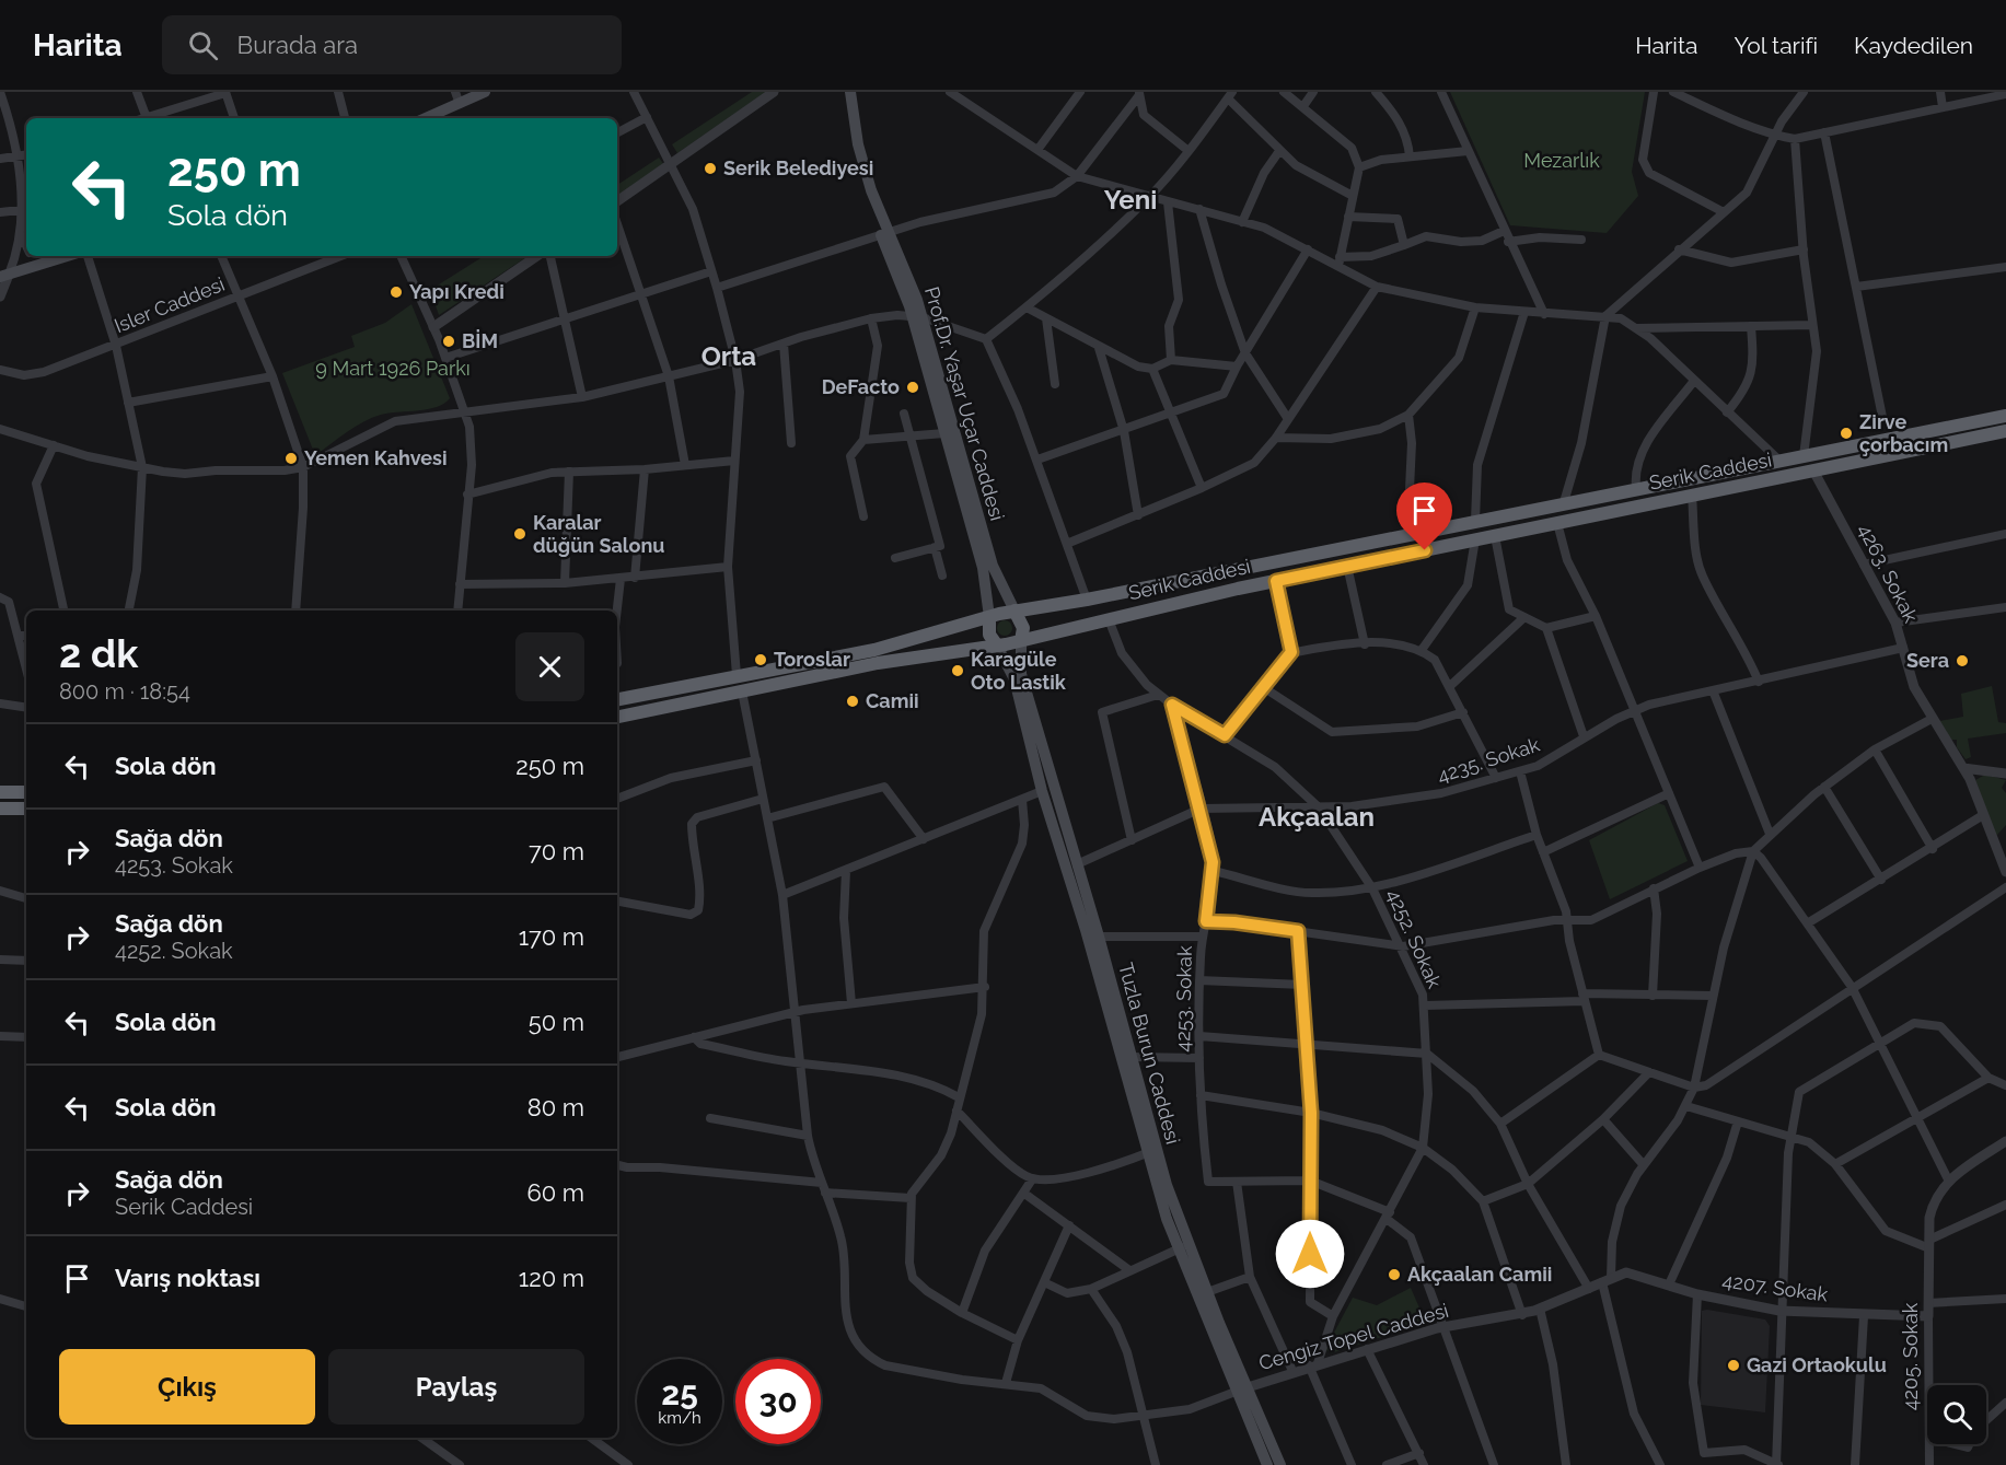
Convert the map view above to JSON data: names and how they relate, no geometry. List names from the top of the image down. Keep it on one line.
{"streets":{"highway":["Serik Caddesi"],"main road":["Prof.Dr. Yaşar Uçar Caddesi","Tuzla Burun Caddesi"],"street":["Isler Caddesi","4263. Sokak","4235. Sokak","4252. Sokak","4253. Sokak","4207. Sokak","Cengiz Topel Caddesi","4205. Sokak"]},"crossings":[["Prof.Dr. Yaşar Uçar Caddesi","Serik Caddesi"],["Prof.Dr. Yaşar Uçar Caddesi","Tuzla Burun Caddesi"],["Serik Caddesi","4263. Sokak"],["Serik Caddesi","4252. Sokak"],["Serik Caddesi","Tuzla Burun Caddesi"],["4263. Sokak","4235. Sokak"],["4235. Sokak","4252. Sokak"],["4235. Sokak","4253. Sokak"],["4235. Sokak","Tuzla Burun Caddesi"],["4252. Sokak","4253. Sokak"],["4252. Sokak","Cengiz Topel Caddesi"],["Tuzla Burun Caddesi","Cengiz Topel Caddesi"],["4207. Sokak","Cengiz Topel Caddesi"],["4207. Sokak","4205. Sokak"]],"districts":["Yeni","Orta","Akçaalan"],"parks":["Mezarlık","9 Mart 1926 Parkı"],"places":["Serik Belediyesi","Yapı Kredi","BİM","DeFacto","Zirve çorbacım","Yemen Kahvesi","Karalar düğün Salonu","Toroslar","Sera","Karagüle Oto Lastik","Camii","Akçaalan Camii","Gazi Ortaokulu"],"page":{"header":"Harita","search":"Burada ara","nav":["Harita","Yol tarifi","Kaydedilen"],"turn":["250 m","Sola dön"],"heading":["2 dk","800 m · 18:54"],"list":[{"name":"Sola dön","value":"250 m"},{"name":"Sağa dön","note":"4253. Sokak","value":"70 m"},{"name":"Sağa dön","note":"4252. Sokak","value":"170 m"},{"name":"Sola dön","value":"50 m"},{"name":"Sola dön","value":"80 m"},{"name":"Sağa dön","note":"Serik Caddesi","value":"60 m"},{"name":"Varış noktası","value":"120 m"}],"buttons":["Çıkış","Paylaş"],"speed":"25 km/h","limit":"30"}}
